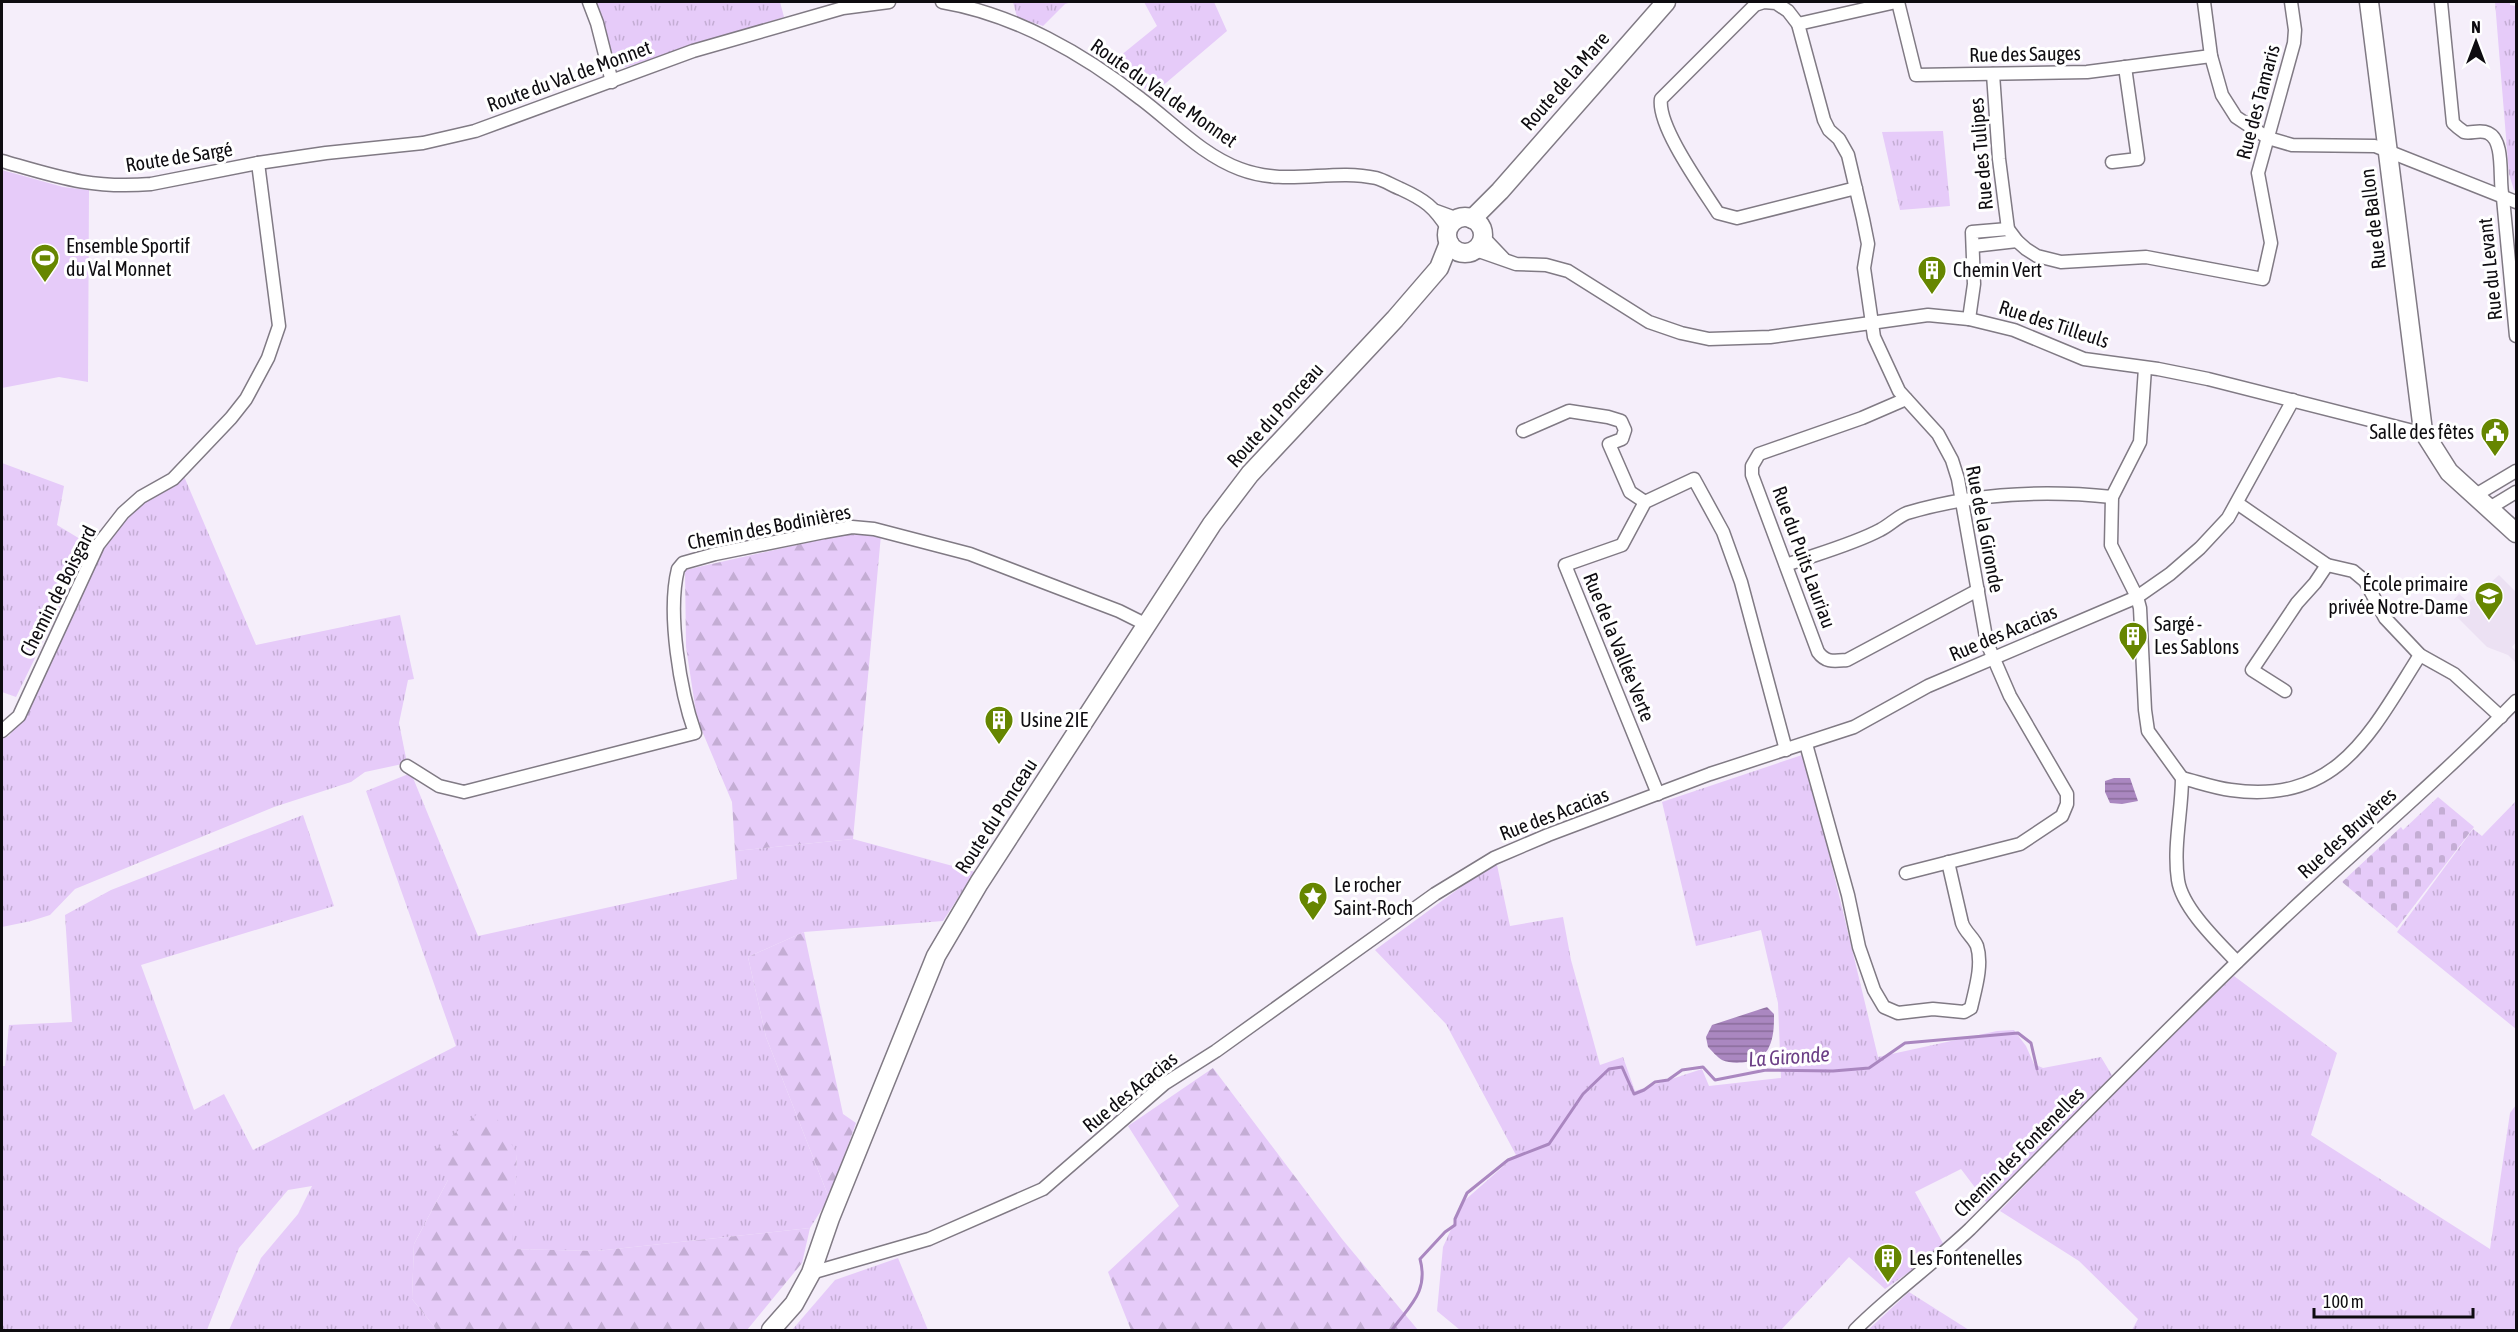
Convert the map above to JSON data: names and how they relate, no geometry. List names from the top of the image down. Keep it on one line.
{"streets":{"street":["Rue des Sauges","Route du Val de Monnet","Route de la Mare","Rue des Tamaris","Rue des Tulipes","Route de Sargé","Rue de Ballon","Rue du Levant","Rue des Tilleuls","Route du Ponceau","Chemin des Bodinières","Rue de la Gironde","Rue du Puits Lauriau","Chemin de Boisgard","Rue des Acacias","Rue de la Vallée Verte","Rue des Bruyères","Chemin des Fontenelles"]},"crossings":[["Rue des Sauges","Rue des Tulipes"],["Route du Val de Monnet","Route de la Mare"],["Route du Val de Monnet","Route de Sargé"],["Route du Val de Monnet","Rue des Tilleuls"],["Route du Val de Monnet","Route du Ponceau"],["Route du Val de Monnet","Chemin de Boisgard"],["Route de la Mare","Rue des Tilleuls"],["Route de la Mare","Route du Ponceau"],["Rue des Tamaris","Rue des Tulipes"],["Route de Sargé","Chemin de Boisgard"],["Rue de Ballon","Rue des Tilleuls"],["Rue des Tilleuls","Route du Ponceau"],["Rue des Tilleuls","Rue de la Gironde"],["Rue des Tilleuls","Rue des Acacias"],["Route du Ponceau","Chemin des Bodinières"],["Route du Ponceau","Rue des Acacias"],["Rue de la Gironde","Rue du Puits Lauriau"],["Rue de la Gironde","Rue des Acacias"],["Rue des Acacias","Rue de la Vallée Verte"],["Rue des Bruyères","Chemin des Fontenelles"]],"water":["La Gironde"],"places":{"sports":["Ensemble Sportif du Val Monnet"],"building":["Chemin Vert","Sargé - Les Sablons","Usine 2IE","Les Fontenelles"],"public building":["Salle des fêtes"],"school or university":["École primaire privée Notre-Dame"],"place":["Le rocher Saint-Roch"]},"scale_bar":"100 m","north":"top"}
